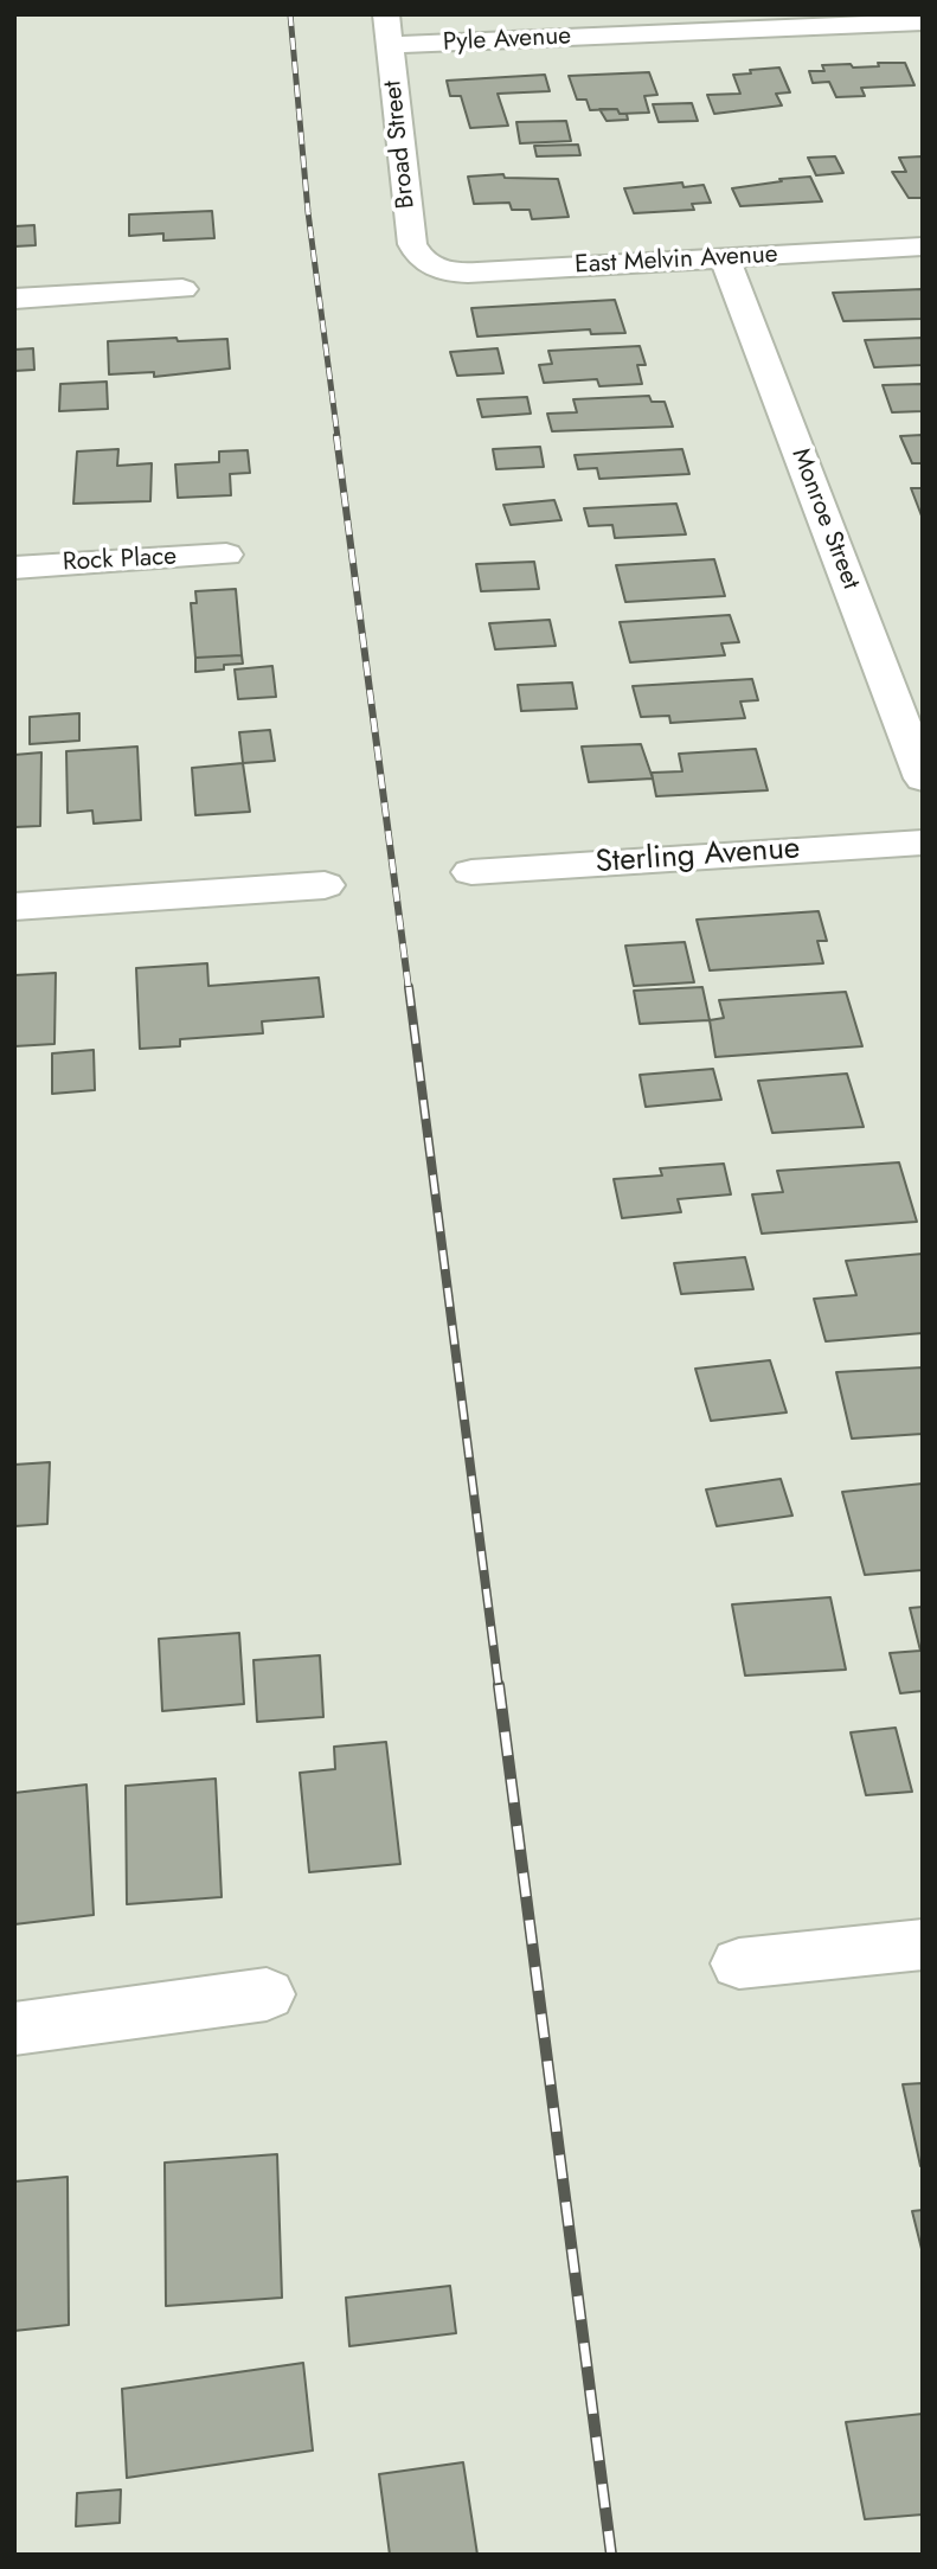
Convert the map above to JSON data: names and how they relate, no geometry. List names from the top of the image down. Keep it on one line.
{"streets":{"street":["Pyle Avenue","Broad Street","East Melvin Avenue","Monroe Street","Rock Place","Sterling Avenue"]},"crossings":[["Pyle Avenue","Broad Street"],["Broad Street","East Melvin Avenue"],["East Melvin Avenue","Monroe Street"]]}
